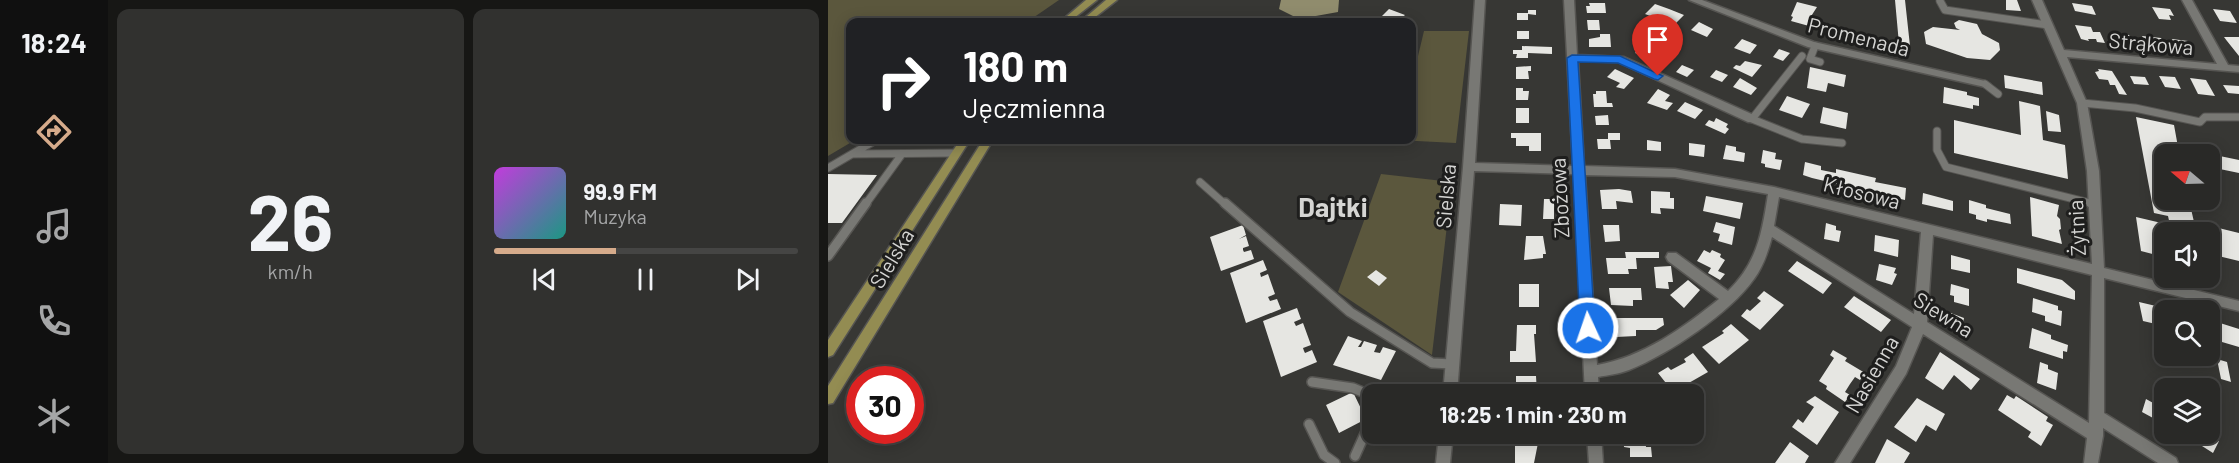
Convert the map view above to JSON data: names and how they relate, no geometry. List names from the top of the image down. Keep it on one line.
{"streets":{"main road":["Sielska"],"street":["Promenada","Strąkowa","Kłosowa","Zbożowa","Żytnia","Siewna","Nasienna"]},"crossings":[["Strąkowa","Żytnia"],["Kłosowa","Sielska"],["Kłosowa","Zbożowa"],["Kłosowa","Żytnia"],["Kłosowa","Nasienna"],["Żytnia","Siewna"],["Siewna","Nasienna"]],"districts":["Dajtki"],"north":"left","page":{"tabs":"18:24","tile":["26","km/h"],"turn":["180 m","Jęczmienna"],"song":["99.9 FM","Muzyka"],"limit":"30","trip":"18:25 · 1 min · 230 m"}}
